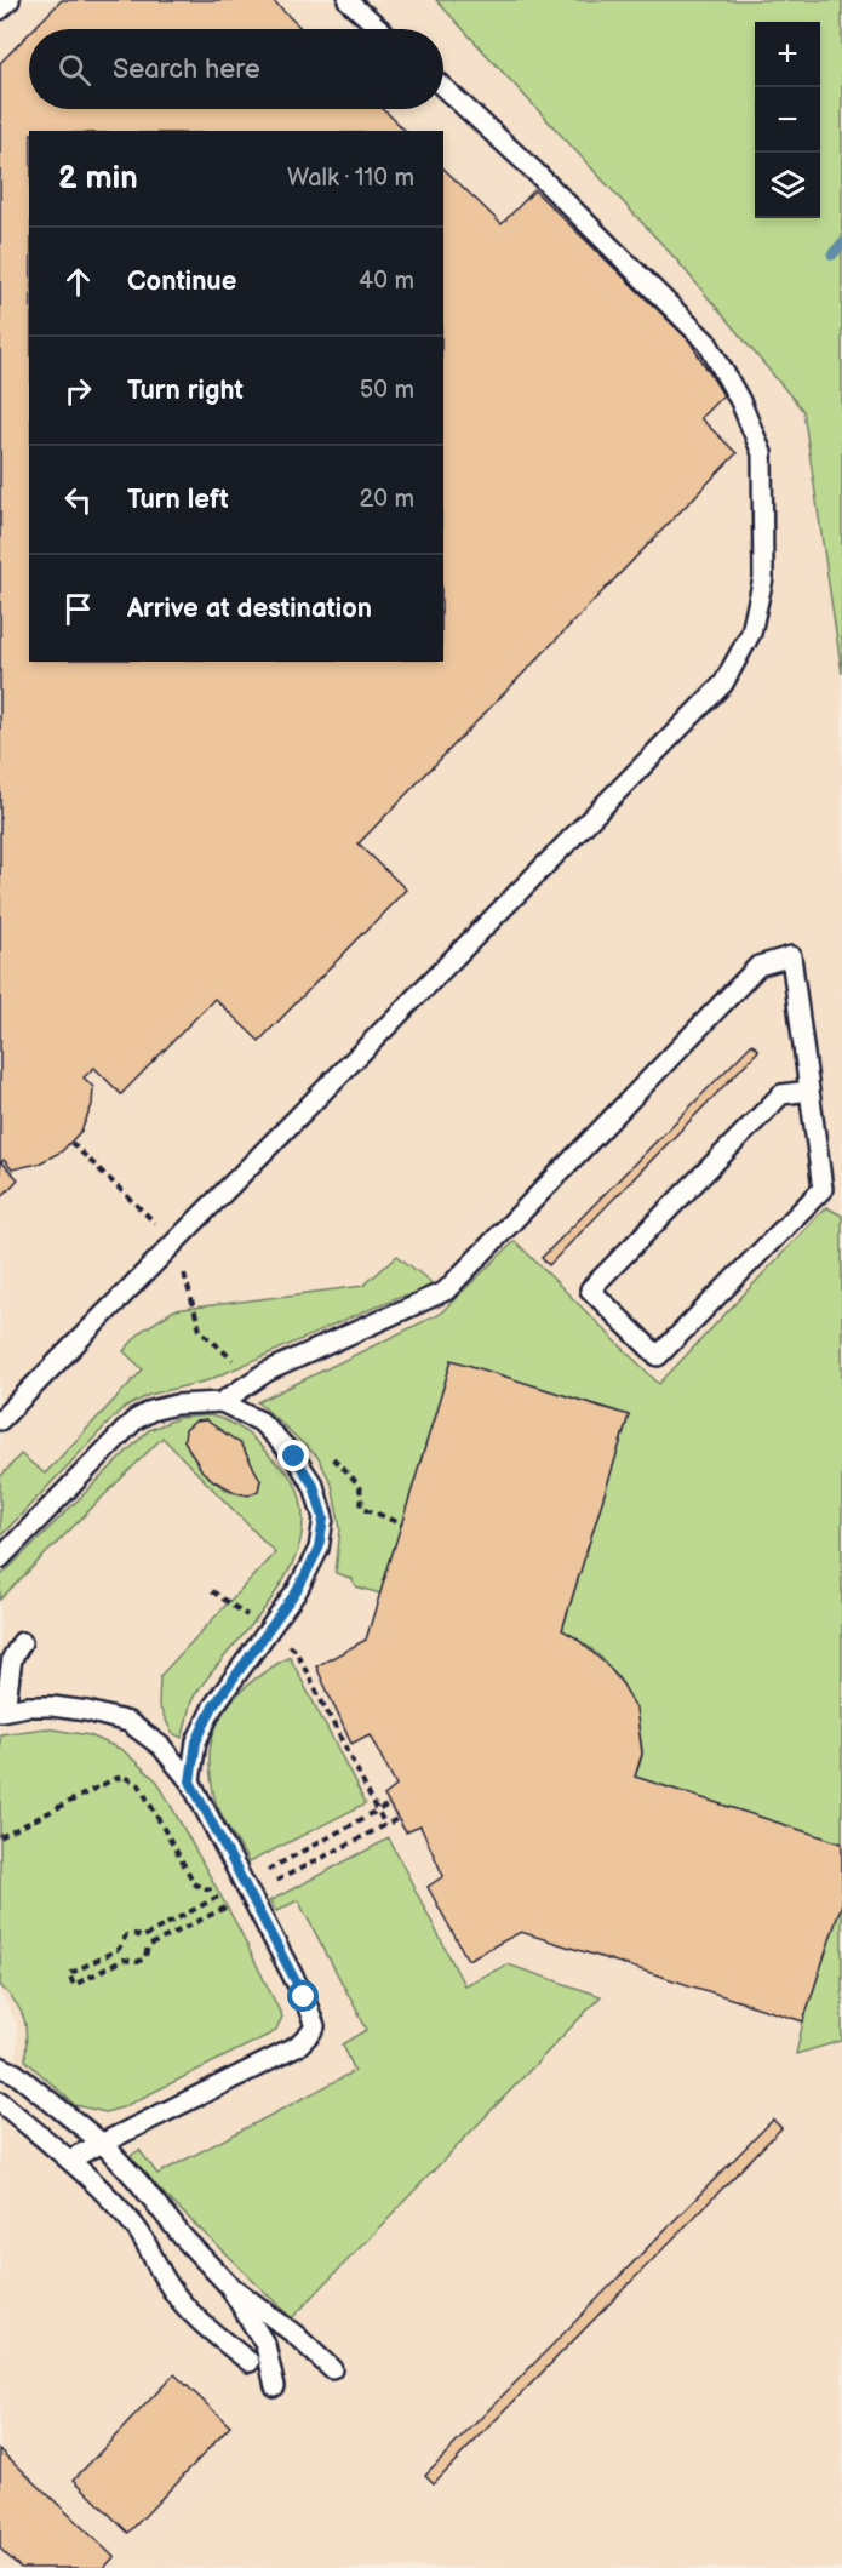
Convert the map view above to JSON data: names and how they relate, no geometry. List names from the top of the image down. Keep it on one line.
{"page":{"map_buttons":["+","−"],"search":"Search here","heading":["2 min","Walk · 110 m"],"list":[["Continue","40 m"],["Turn right","50 m"],["Turn left","20 m"],"Arrive at destination"]}}
